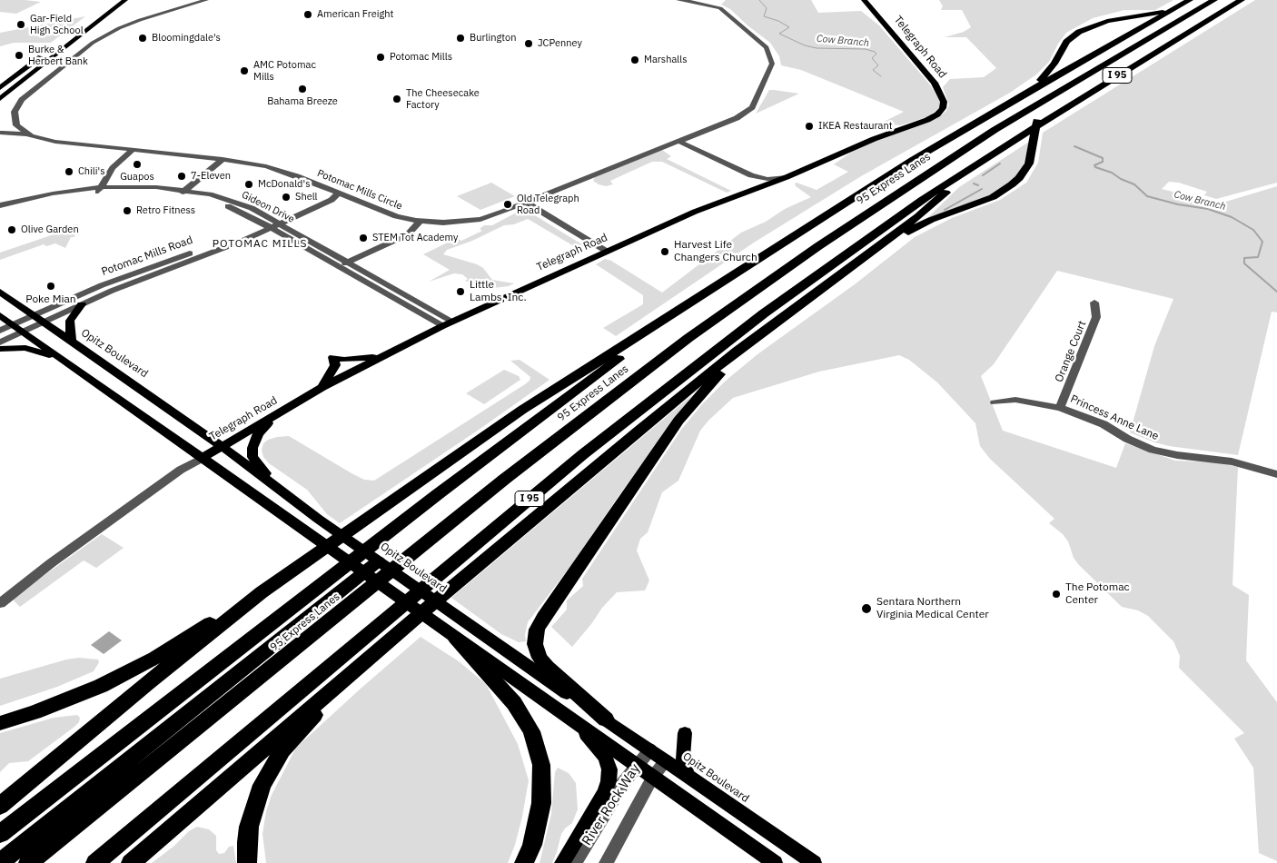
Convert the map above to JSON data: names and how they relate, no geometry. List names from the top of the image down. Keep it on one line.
{"streets":{"highway":["I 95","95 Express Lanes"],"main road":["Telegraph Road","Opitz Boulevard"],"street":["Potomac Mills Circle","Gideon Drive","Potomac Mills Road","Orange Court","Princess Anne Lane","River Rock Way"]},"crossings":[["Telegraph Road","Gideon Drive"],["Telegraph Road","Opitz Boulevard"],["Potomac Mills Circle","Potomac Mills Road"],["Gideon Drive","Potomac Mills Road"],["Potomac Mills Road","Opitz Boulevard"],["Orange Court","Princess Anne Lane"],["Opitz Boulevard","River Rock Way"]],"districts":["POTOMAC MILLS"],"water":["Cow Branch"],"places":["American Freight","Gar-Field High School","Bloomingdale's","Burlington","JCPenney","Burke & Herbert Bank","Potomac Mills","Marshalls","AMC Potomac Mills","Bahama Breeze","The Cheesecake Factory","IKEA Restaurant","Guapos","Chili's","7-Eleven","McDonald's","Shell","Old Telegraph Road","Retro Fitness","Olive Garden","STEM Tot Academy","Harvest Life Changers Church","Poke Mian","Little Lambs, Inc.","The Potomac Center","Sentara Northern Virginia Medical Center"]}
